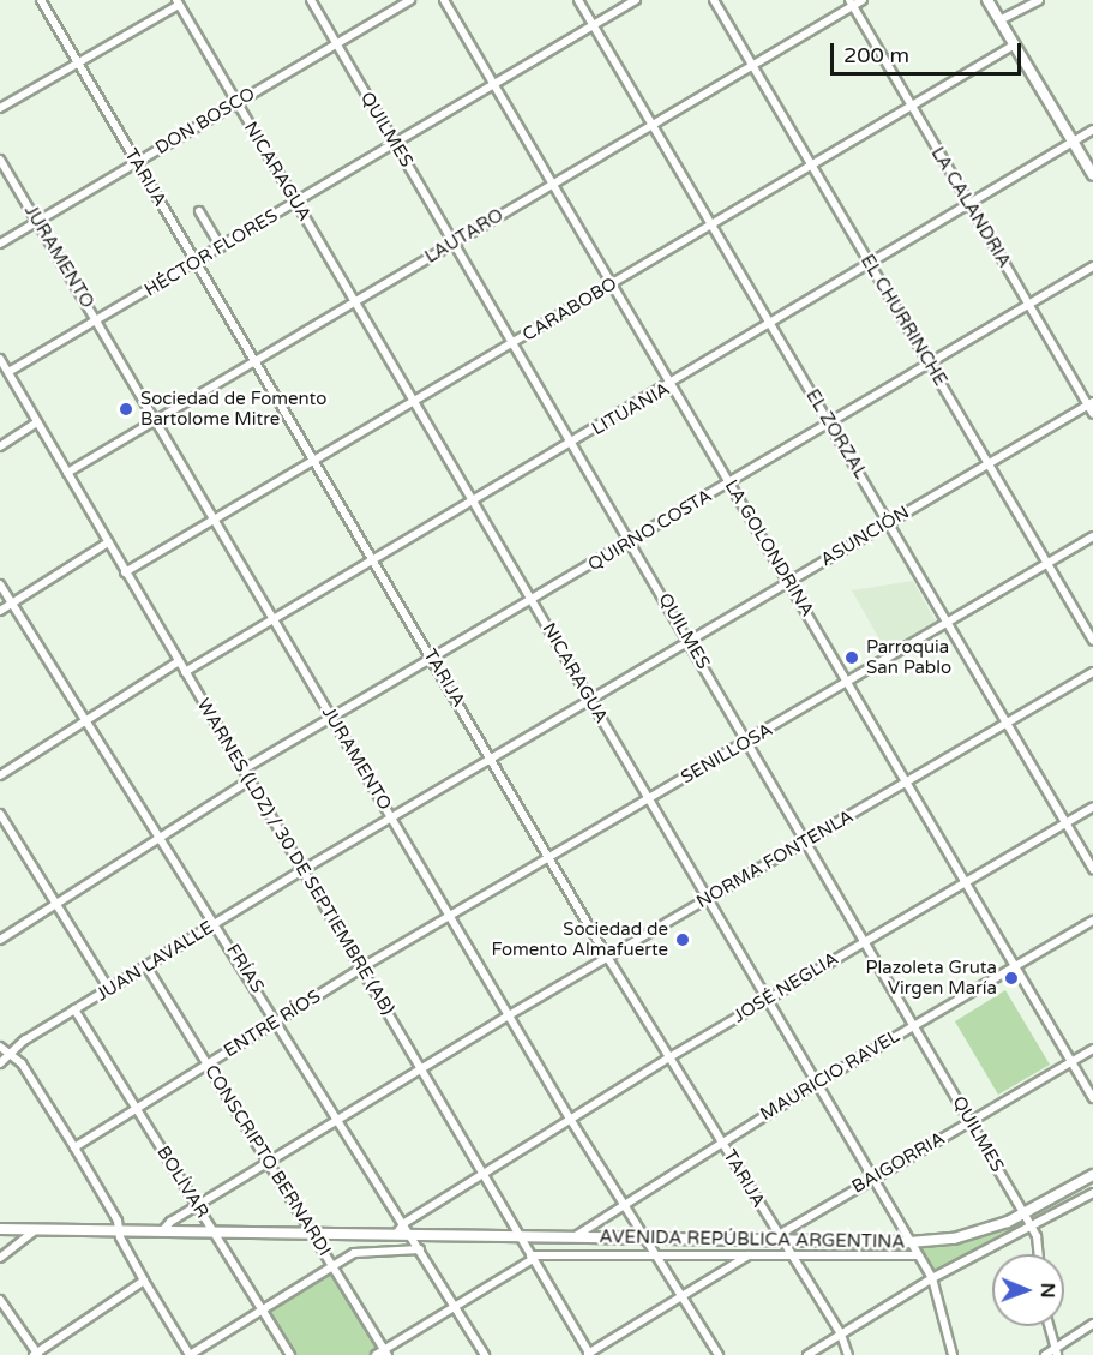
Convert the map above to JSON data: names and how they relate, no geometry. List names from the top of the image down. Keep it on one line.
{"streets":{"main road":["AVENIDA REPÚBLICA ARGENTINA"],"street":["DON BOSCO","QUILMES","NICARAGUA","TARIJA","LA CALANDRIA","LAUTARO","HÉCTOR FLORES","JURAMENTO","CARABOBO","EL CHURRINCHE","LITUANIA","EL ZORZAL","QUIRNO COSTA","ASUNCIÓN","LA GOLONDRINA","SENILLOSA","WARNES (LDZ) / 30 DE SEPTIEMBRE (AB)","NORMA FONTENLA","JUAN LAVALLE","FRÍAS","JOSÉ NEGLIA","ENTRE RÍOS","MAURICIO RAVEL","CONSCRIPTO BERNARDI","BAIGORRIA","BOLÍVAR"]},"crossings":[["DON BOSCO","QUILMES"],["DON BOSCO","NICARAGUA"],["DON BOSCO","TARIJA"],["DON BOSCO","JURAMENTO"],["QUILMES","LAUTARO"],["QUILMES","HÉCTOR FLORES"],["QUILMES","CARABOBO"],["QUILMES","LITUANIA"],["QUILMES","QUIRNO COSTA"],["QUILMES","ASUNCIÓN"],["QUILMES","SENILLOSA"],["QUILMES","NORMA FONTENLA"],["QUILMES","JOSÉ NEGLIA"],["QUILMES","MAURICIO RAVEL"],["QUILMES","BAIGORRIA"],["QUILMES","AVENIDA REPÚBLICA ARGENTINA"],["NICARAGUA","LAUTARO"],["NICARAGUA","HÉCTOR FLORES"],["NICARAGUA","CARABOBO"],["NICARAGUA","LITUANIA"],["NICARAGUA","QUIRNO COSTA"],["NICARAGUA","ASUNCIÓN"],["NICARAGUA","SENILLOSA"],["NICARAGUA","NORMA FONTENLA"],["NICARAGUA","JOSÉ NEGLIA"],["NICARAGUA","MAURICIO RAVEL"],["NICARAGUA","BAIGORRIA"],["NICARAGUA","AVENIDA REPÚBLICA ARGENTINA"],["TARIJA","LAUTARO"],["TARIJA","HÉCTOR FLORES"],["TARIJA","CARABOBO"],["TARIJA","LITUANIA"],["TARIJA","QUIRNO COSTA"],["TARIJA","ASUNCIÓN"],["TARIJA","SENILLOSA"],["TARIJA","NORMA FONTENLA"],["TARIJA","JOSÉ NEGLIA"],["TARIJA","MAURICIO RAVEL"],["TARIJA","BAIGORRIA"],["TARIJA","AVENIDA REPÚBLICA ARGENTINA"],["LA CALANDRIA","LAUTARO"],["LA CALANDRIA","CARABOBO"],["LA CALANDRIA","LITUANIA"],["LA CALANDRIA","QUIRNO COSTA"],["LA CALANDRIA","ASUNCIÓN"],["LAUTARO","JURAMENTO"],["LAUTARO","EL CHURRINCHE"],["LAUTARO","EL ZORZAL"],["LAUTARO","LA GOLONDRINA"],["LAUTARO","WARNES (LDZ) / 30 DE SEPTIEMBRE (AB)"],["HÉCTOR FLORES","JURAMENTO"],["HÉCTOR FLORES","EL ZORZAL"],["HÉCTOR FLORES","LA GOLONDRINA"],["HÉCTOR FLORES","WARNES (LDZ) / 30 DE SEPTIEMBRE (AB)"],["JURAMENTO","CARABOBO"],["JURAMENTO","LITUANIA"],["JURAMENTO","QUIRNO COSTA"],["JURAMENTO","ASUNCIÓN"],["JURAMENTO","SENILLOSA"],["JURAMENTO","NORMA FONTENLA"],["JURAMENTO","JOSÉ NEGLIA"],["JURAMENTO","MAURICIO RAVEL"],["JURAMENTO","AVENIDA REPÚBLICA ARGENTINA"],["CARABOBO","EL CHURRINCHE"],["CARABOBO","EL ZORZAL"],["CARABOBO","LA GOLONDRINA"],["CARABOBO","WARNES (LDZ) / 30 DE SEPTIEMBRE (AB)"],["EL CHURRINCHE","LITUANIA"],["EL CHURRINCHE","QUIRNO COSTA"],["EL CHURRINCHE","ASUNCIÓN"],["EL CHURRINCHE","SENILLOSA"],["LITUANIA","EL ZORZAL"],["LITUANIA","LA GOLONDRINA"],["LITUANIA","WARNES (LDZ) / 30 DE SEPTIEMBRE (AB)"],["EL ZORZAL","QUIRNO COSTA"],["EL ZORZAL","ASUNCIÓN"],["EL ZORZAL","SENILLOSA"],["EL ZORZAL","NORMA FONTENLA"],["EL ZORZAL","JOSÉ NEGLIA"],["QUIRNO COSTA","LA GOLONDRINA"],["QUIRNO COSTA","WARNES (LDZ) / 30 DE SEPTIEMBRE (AB)"],["ASUNCIÓN","LA GOLONDRINA"],["ASUNCIÓN","WARNES (LDZ) / 30 DE SEPTIEMBRE (AB)"],["ASUNCIÓN","JUAN LAVALLE"],["LA GOLONDRINA","SENILLOSA"],["LA GOLONDRINA","NORMA FONTENLA"],["LA GOLONDRINA","JOSÉ NEGLIA"],["LA GOLONDRINA","MAURICIO RAVEL"],["LA GOLONDRINA","BAIGORRIA"],["SENILLOSA","WARNES (LDZ) / 30 DE SEPTIEMBRE (AB)"],["SENILLOSA","ENTRE RÍOS"],["WARNES (LDZ) / 30 DE SEPTIEMBRE (AB)","NORMA FONTENLA"],["WARNES (LDZ) / 30 DE SEPTIEMBRE (AB)","JUAN LAVALLE"],["WARNES (LDZ) / 30 DE SEPTIEMBRE (AB)","JOSÉ NEGLIA"],["WARNES (LDZ) / 30 DE SEPTIEMBRE (AB)","ENTRE RÍOS"],["WARNES (LDZ) / 30 DE SEPTIEMBRE (AB)","AVENIDA REPÚBLICA ARGENTINA"],["NORMA FONTENLA","FRÍAS"],["NORMA FONTENLA","CONSCRIPTO BERNARDI"],["NORMA FONTENLA","BOLÍVAR"],["NORMA FONTENLA","AVENIDA REPÚBLICA ARGENTINA"],["JUAN LAVALLE","FRÍAS"],["JUAN LAVALLE","CONSCRIPTO BERNARDI"],["JUAN LAVALLE","BOLÍVAR"],["FRÍAS","JOSÉ NEGLIA"],["FRÍAS","ENTRE RÍOS"],["FRÍAS","AVENIDA REPÚBLICA ARGENTINA"],["ENTRE RÍOS","CONSCRIPTO BERNARDI"],["ENTRE RÍOS","BOLÍVAR"],["MAURICIO RAVEL","AVENIDA REPÚBLICA ARGENTINA"],["CONSCRIPTO BERNARDI","AVENIDA REPÚBLICA ARGENTINA"],["BAIGORRIA","AVENIDA REPÚBLICA ARGENTINA"],["BOLÍVAR","AVENIDA REPÚBLICA ARGENTINA"]],"places":["Sociedad de Fomento Bartolome Mitre","Parroquia San Pablo","Sociedad de Fomento Almafuerte","Plazoleta Gruta Virgen María"],"scale_bar":"200 m","north":"right"}
